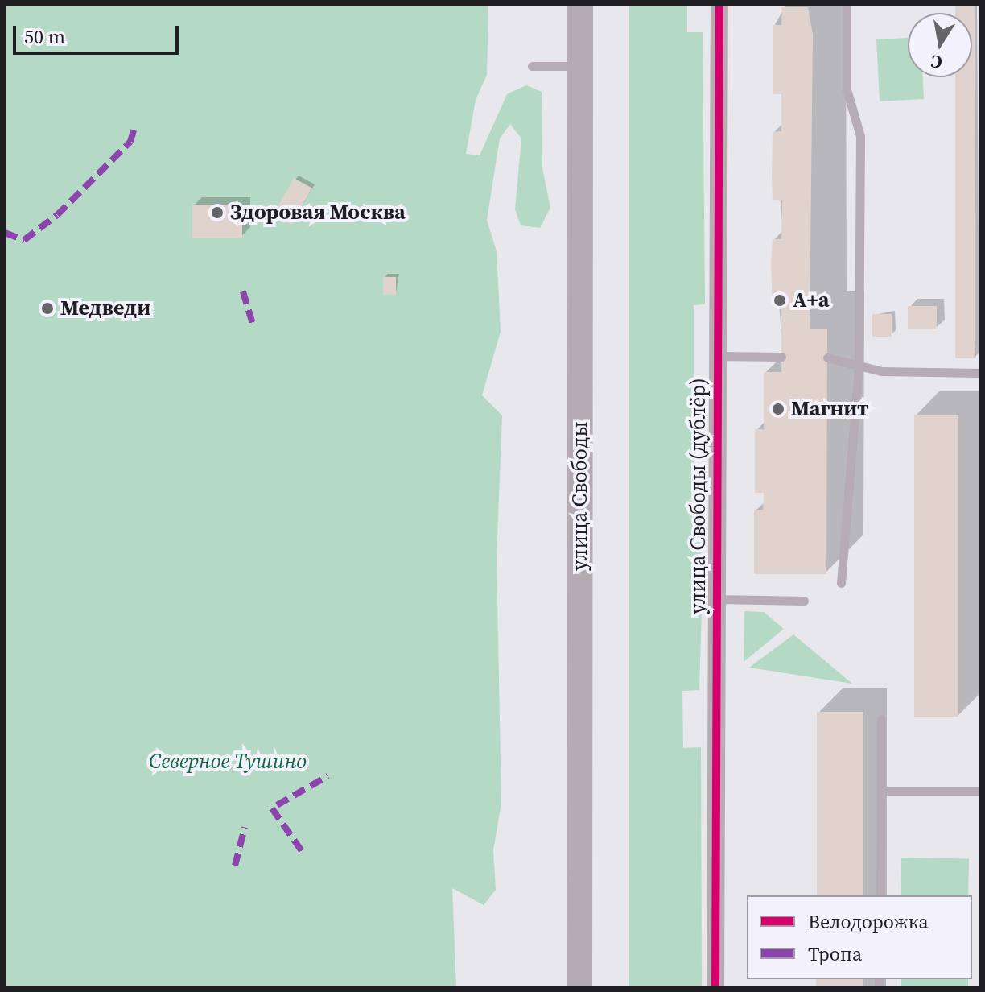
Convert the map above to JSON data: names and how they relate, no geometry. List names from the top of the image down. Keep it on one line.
{"streets":{"main road":["улица Свободы"],"street":["улица Свободы (дублёр)"]},"parks":["Северное Тушино"],"places":["Здоровая Москва","А+а","Медведи","Магнит"],"legend":["Велодорожка","Тропа"],"scale_bar":"50 m","north":"bottom"}
